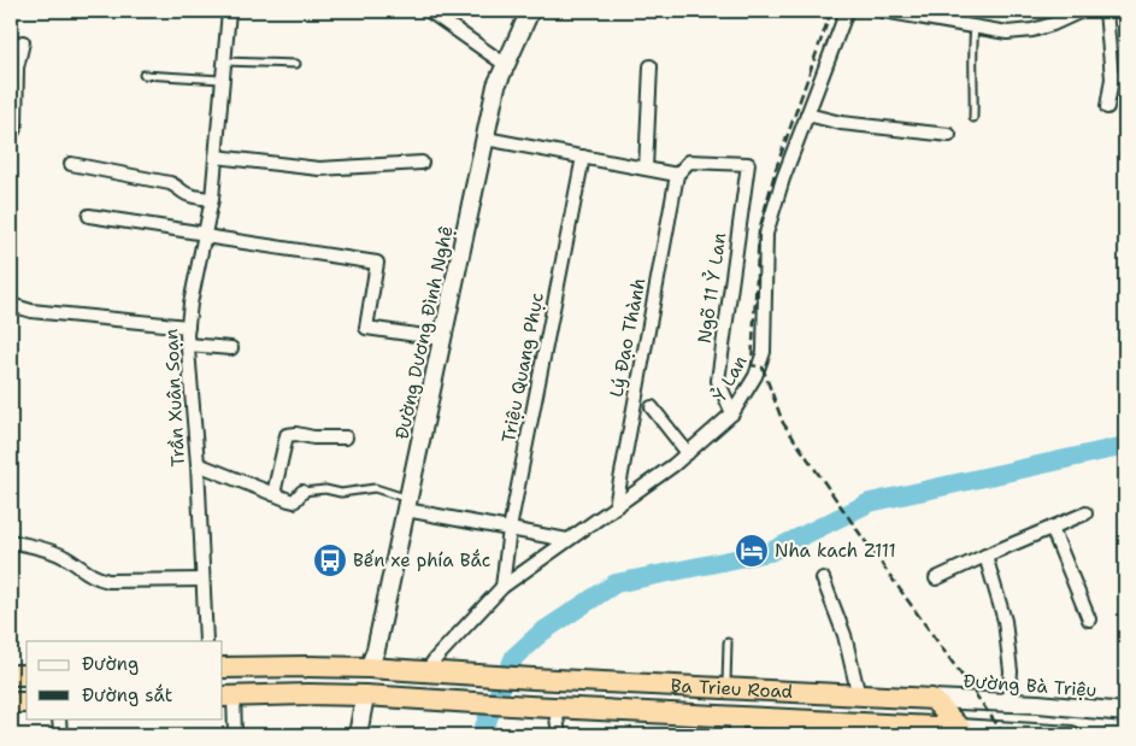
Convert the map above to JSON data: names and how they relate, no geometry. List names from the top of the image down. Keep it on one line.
{"streets":{"highway":["Ba Trieu Road"],"main road":["Đường Dương Đình Nghệ","Đường Bà Triệu"],"street":["Ngõ 11 Ỷ Lan","Lý Đạo Thành","Triệu Quang Phục","Ỷ Lan","Trần Xuân Soạn"]},"crossings":[["Ngõ 11 Ỷ Lan","Lý Đạo Thành"],["Ngõ 11 Ỷ Lan","Ỷ Lan"],["Lý Đạo Thành","Ỷ Lan"],["Triệu Quang Phục","Ỷ Lan"],["Ỷ Lan","Ba Trieu Road"],["Đường Bà Triệu","Ba Trieu Road"]],"places":{"hotel":["Nha kach Z111"],"bus stop":["Bến xe phía Bắc"]},"legend":["Đường","Đường sắt"]}
